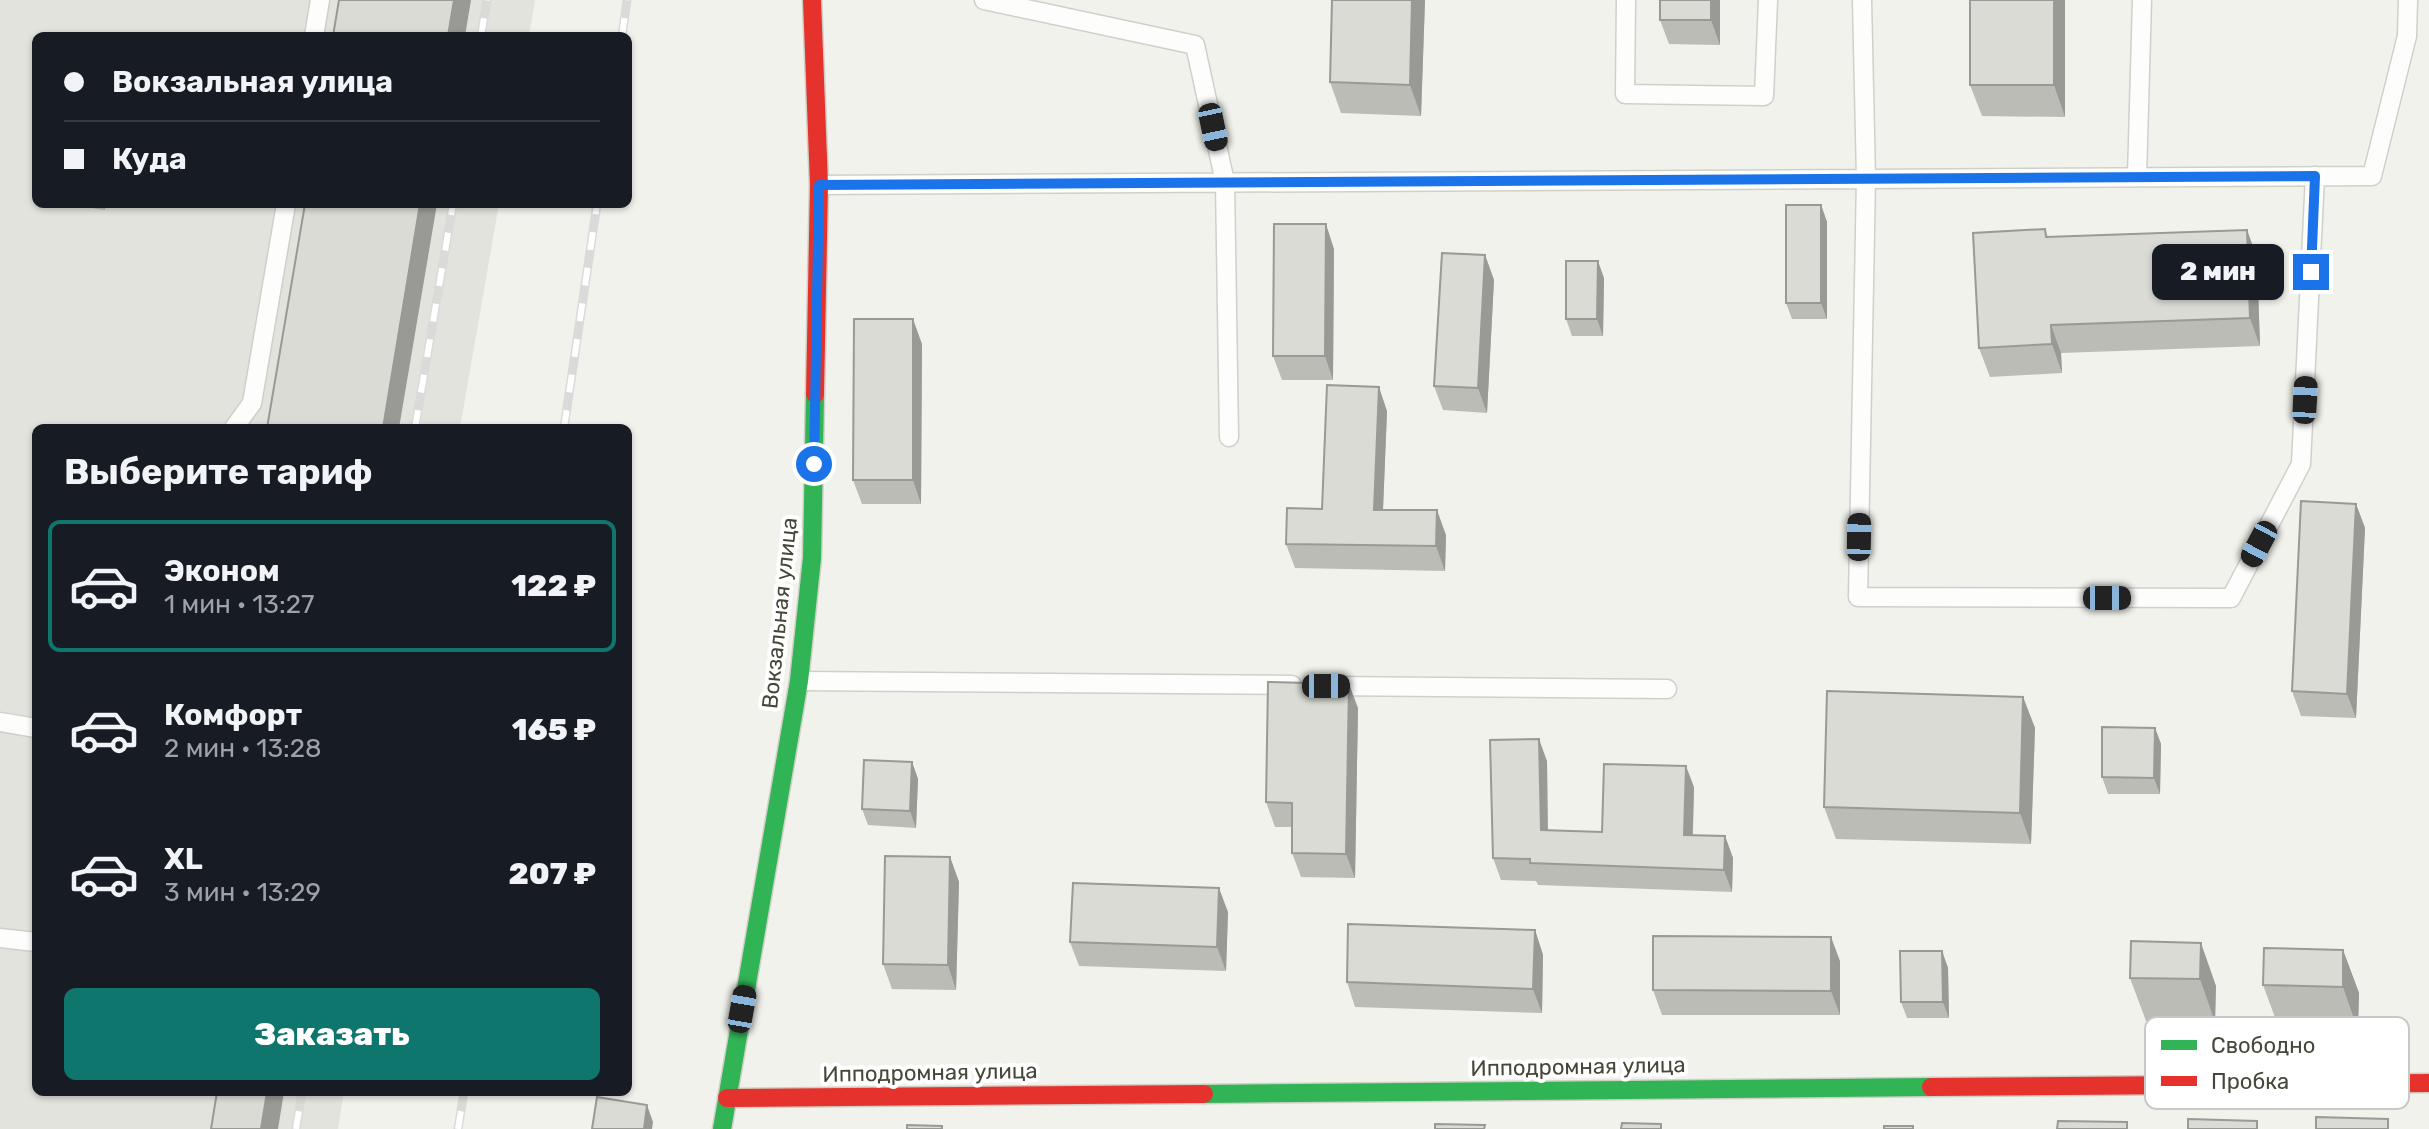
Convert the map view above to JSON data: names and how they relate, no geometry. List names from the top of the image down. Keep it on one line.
{"streets":{"street":["Вокзальная улица","Ипподромная улица"]},"crossings":[["Вокзальная улица","Ипподромная улица"]],"legend":["Свободно","Пробка"],"page":{"banner":["Вокзальная улица","Куда"],"bubble":"2 мин","heading":"Выберите тариф","list":[{"name":"Эконом","note":"1 мин · 13:27","value":"122 ₽"},{"name":"Комфорт","note":"2 мин · 13:28","value":"165 ₽"},{"name":"XL","note":"3 мин · 13:29","value":"207 ₽"}],"buttons":"Заказать"}}
